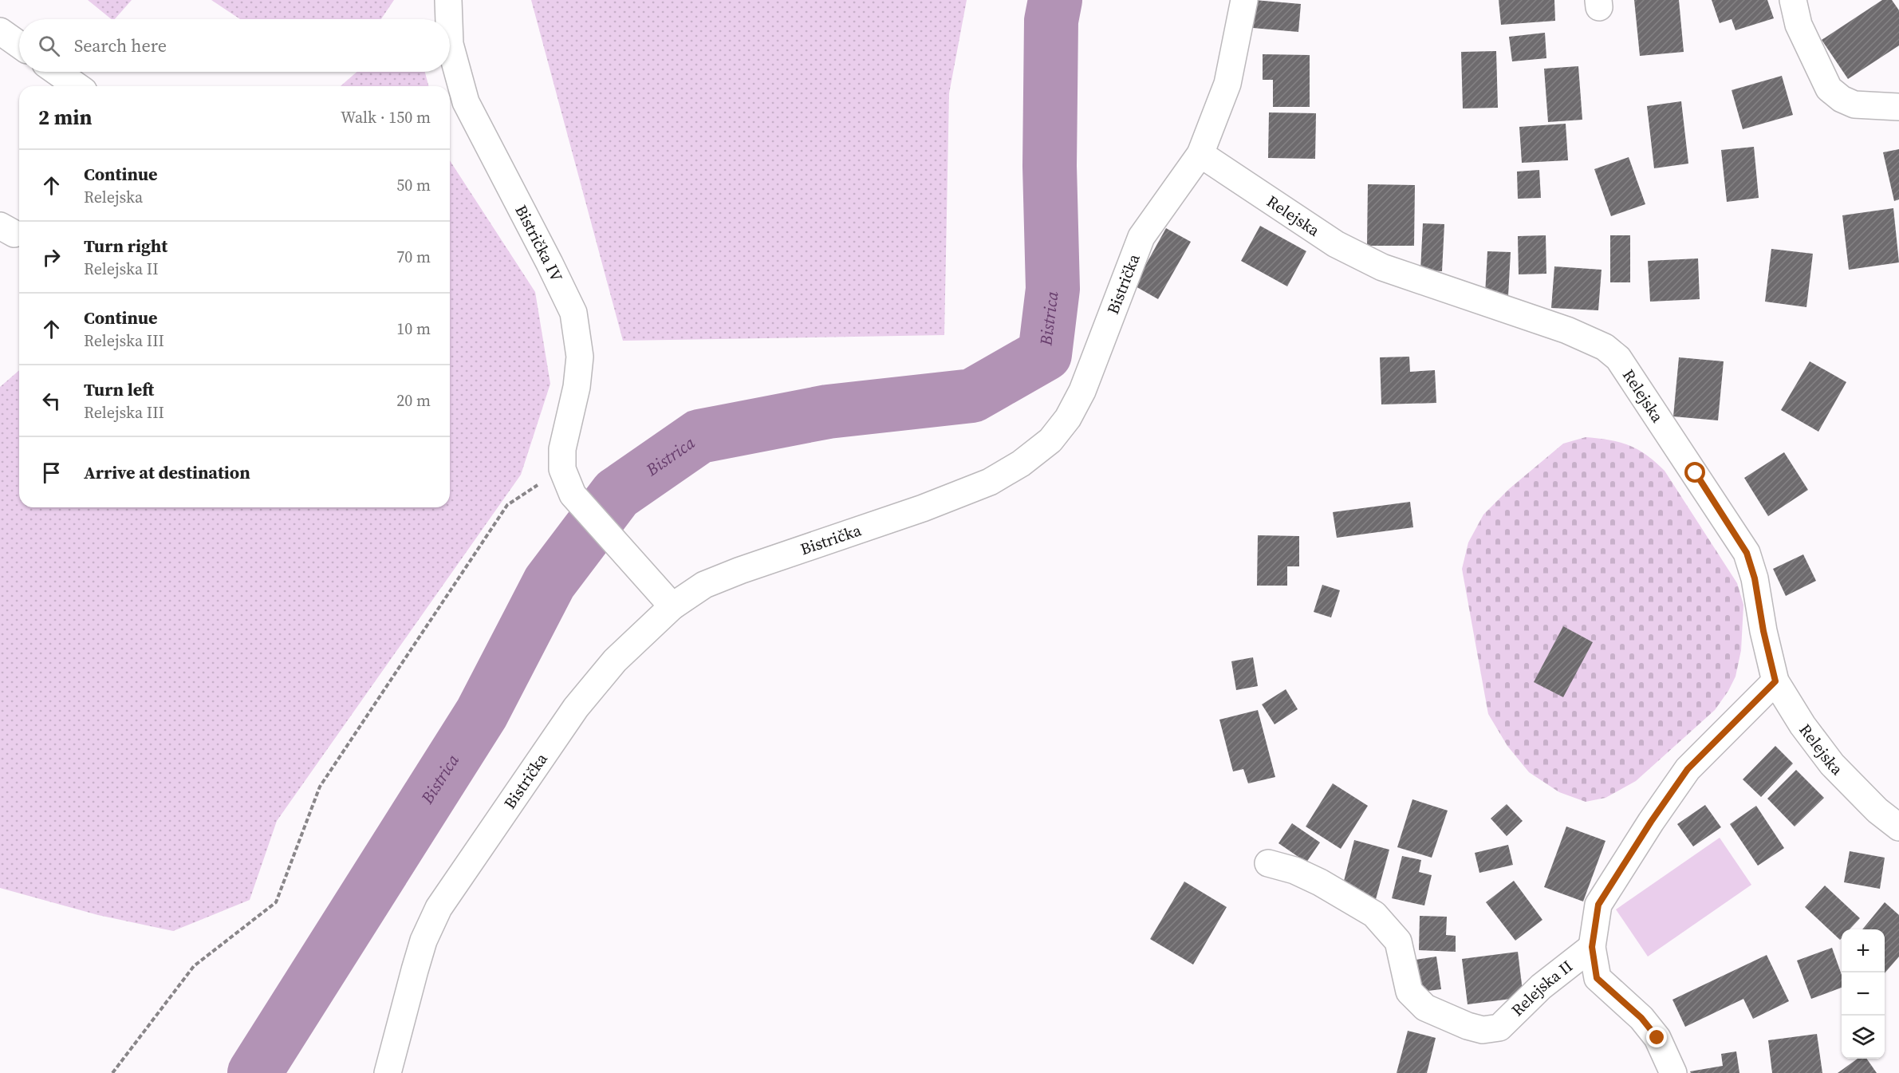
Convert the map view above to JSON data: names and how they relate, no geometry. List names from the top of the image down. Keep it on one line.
{"streets":{"street":["Relejska","Bistrička IV","Bistrička","Relejska II"]},"crossings":[["Relejska","Bistrička"],["Bistrička IV","Bistrička"]],"water":["Bistrica"],"page":{"search":"Search here","heading":["2 min","Walk · 150 m"],"list":[["Continue","Relejska","50 m"],["Turn right","Relejska II","70 m"],["Continue","Relejska III","10 m"],["Turn left","Relejska III","20 m"],"Arrive at destination"],"map_buttons":["+","−"]}}
